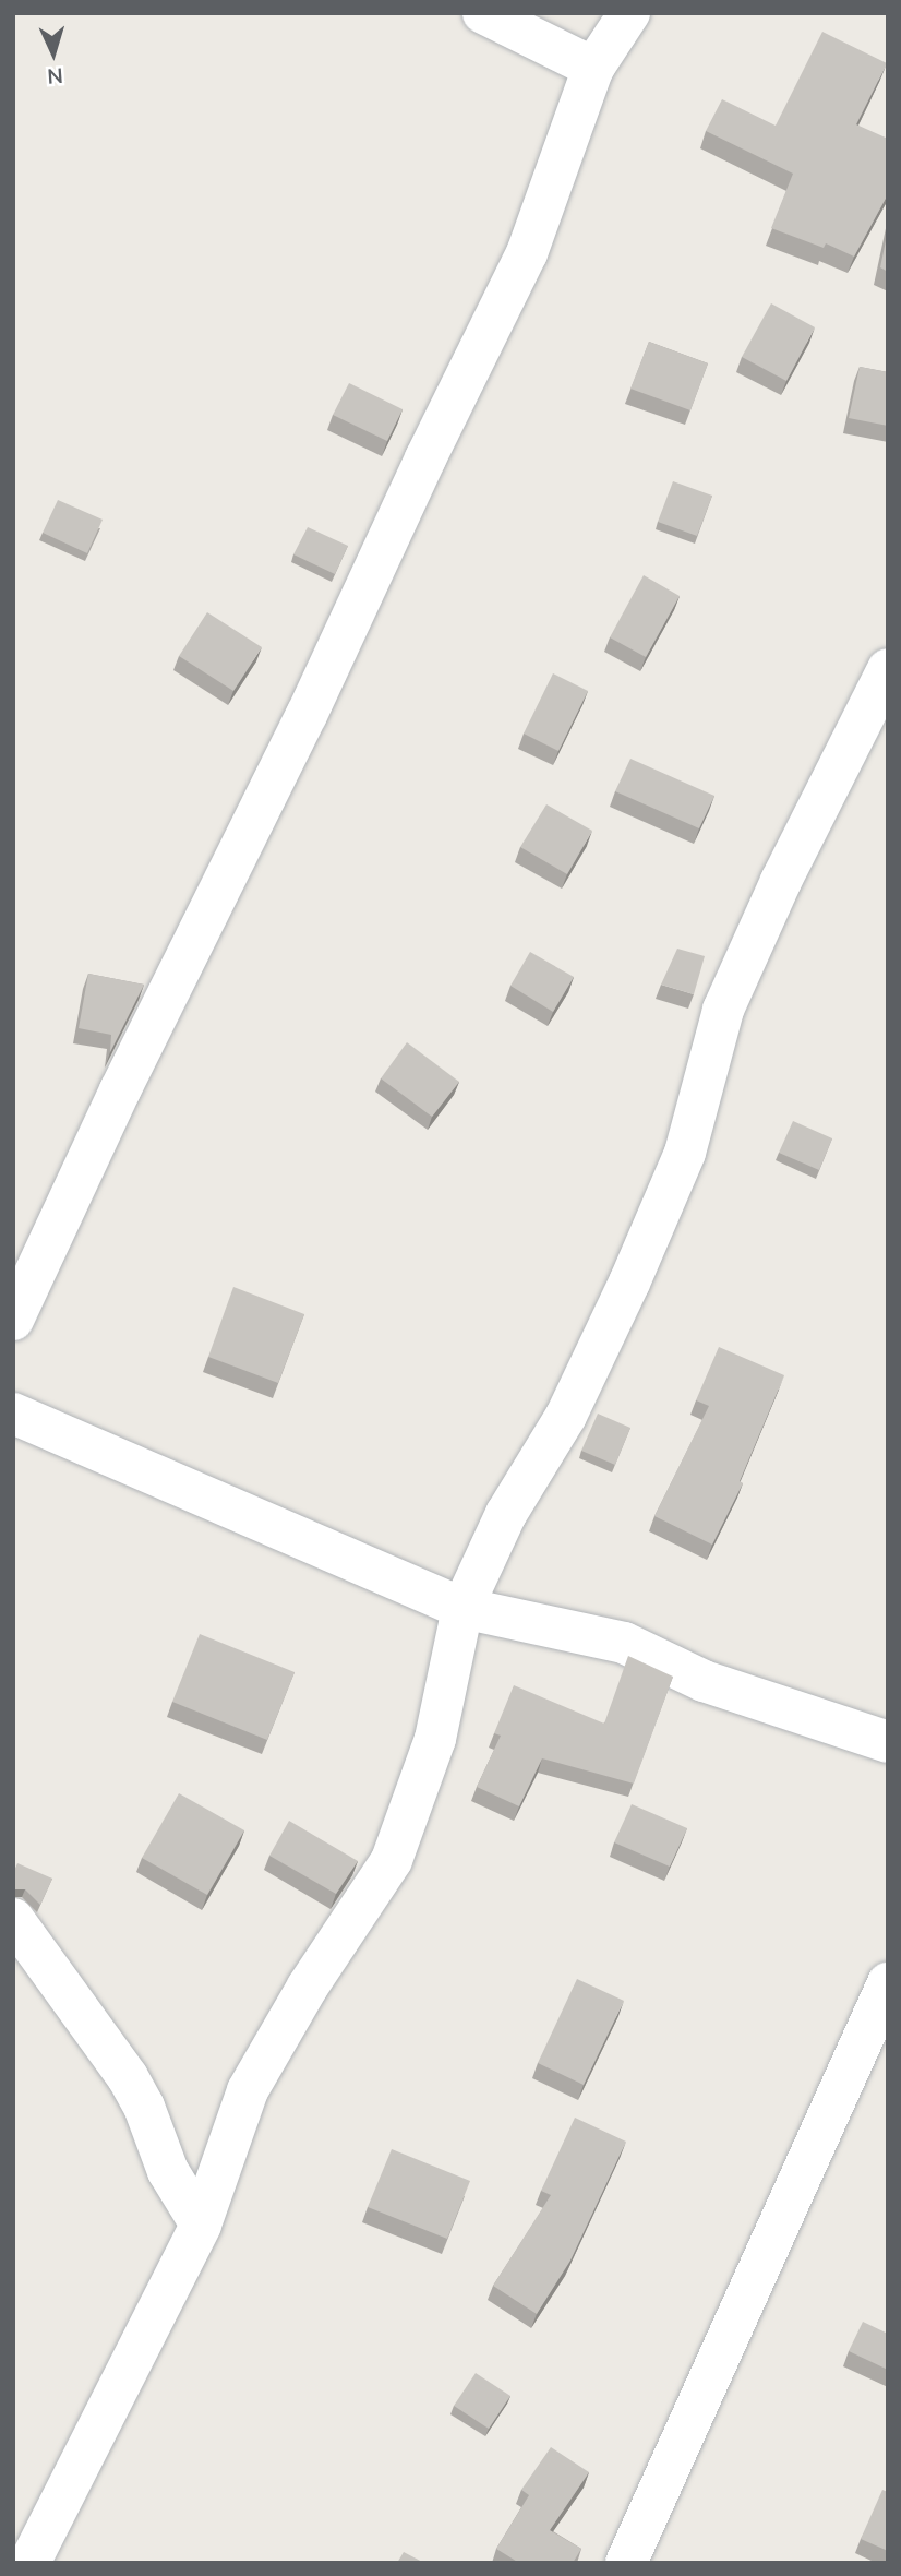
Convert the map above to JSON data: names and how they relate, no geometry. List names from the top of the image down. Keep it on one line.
{"north":"bottom"}
